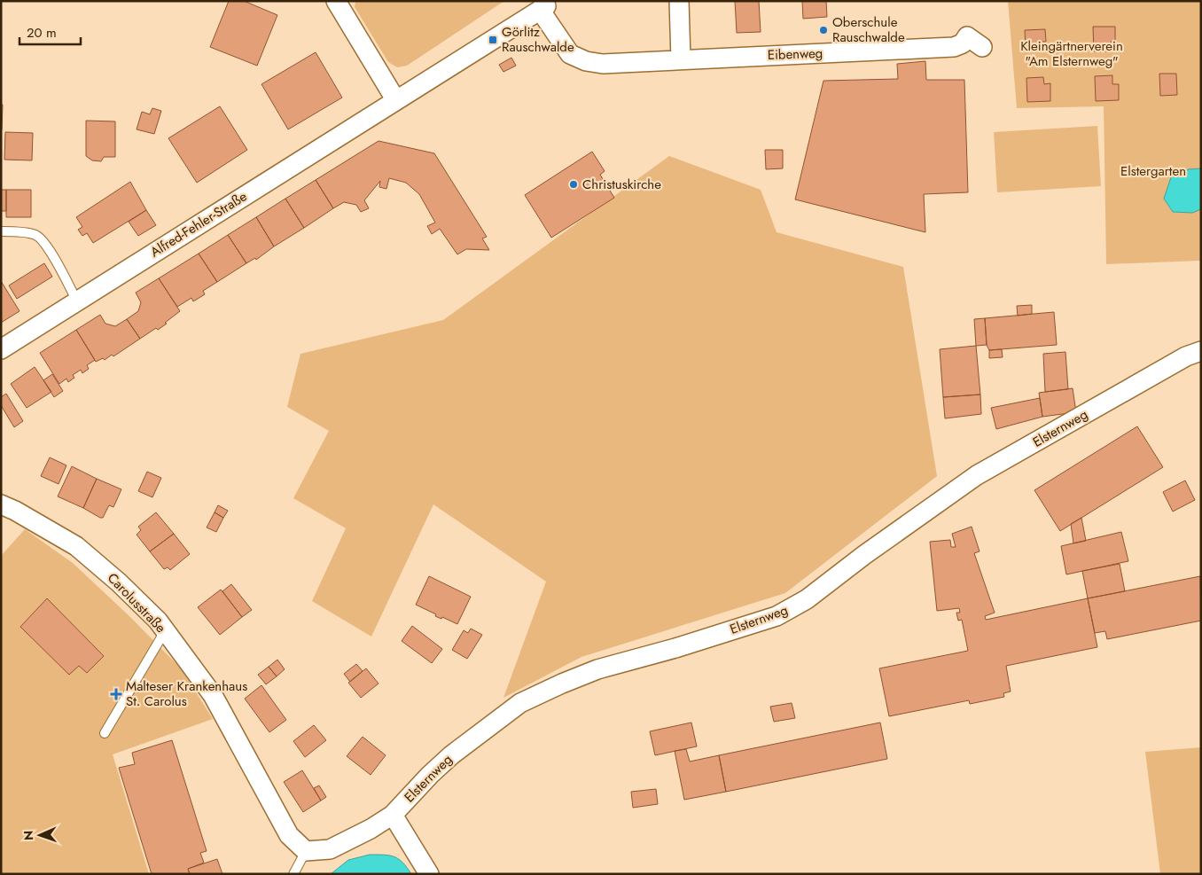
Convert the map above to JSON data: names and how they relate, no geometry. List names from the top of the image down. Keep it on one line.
{"streets":{"street":["Eibenweg","Alfred-Fehler-Straße","Elsternweg","Carolusstraße"]},"crossings":[["Eibenweg","Alfred-Fehler-Straße"],["Elsternweg","Carolusstraße"]],"parks":["Kleingärtnerverein \"Am Elsternweg\"","Elstergarten"],"places":{"other":["Oberschule Rauschwalde","Christuskirche"],"transit":["Görlitz Rauschwalde"],"health":["Malteser Krankenhaus St. Carolus"]},"scale_bar":"20 m","north":"left"}
